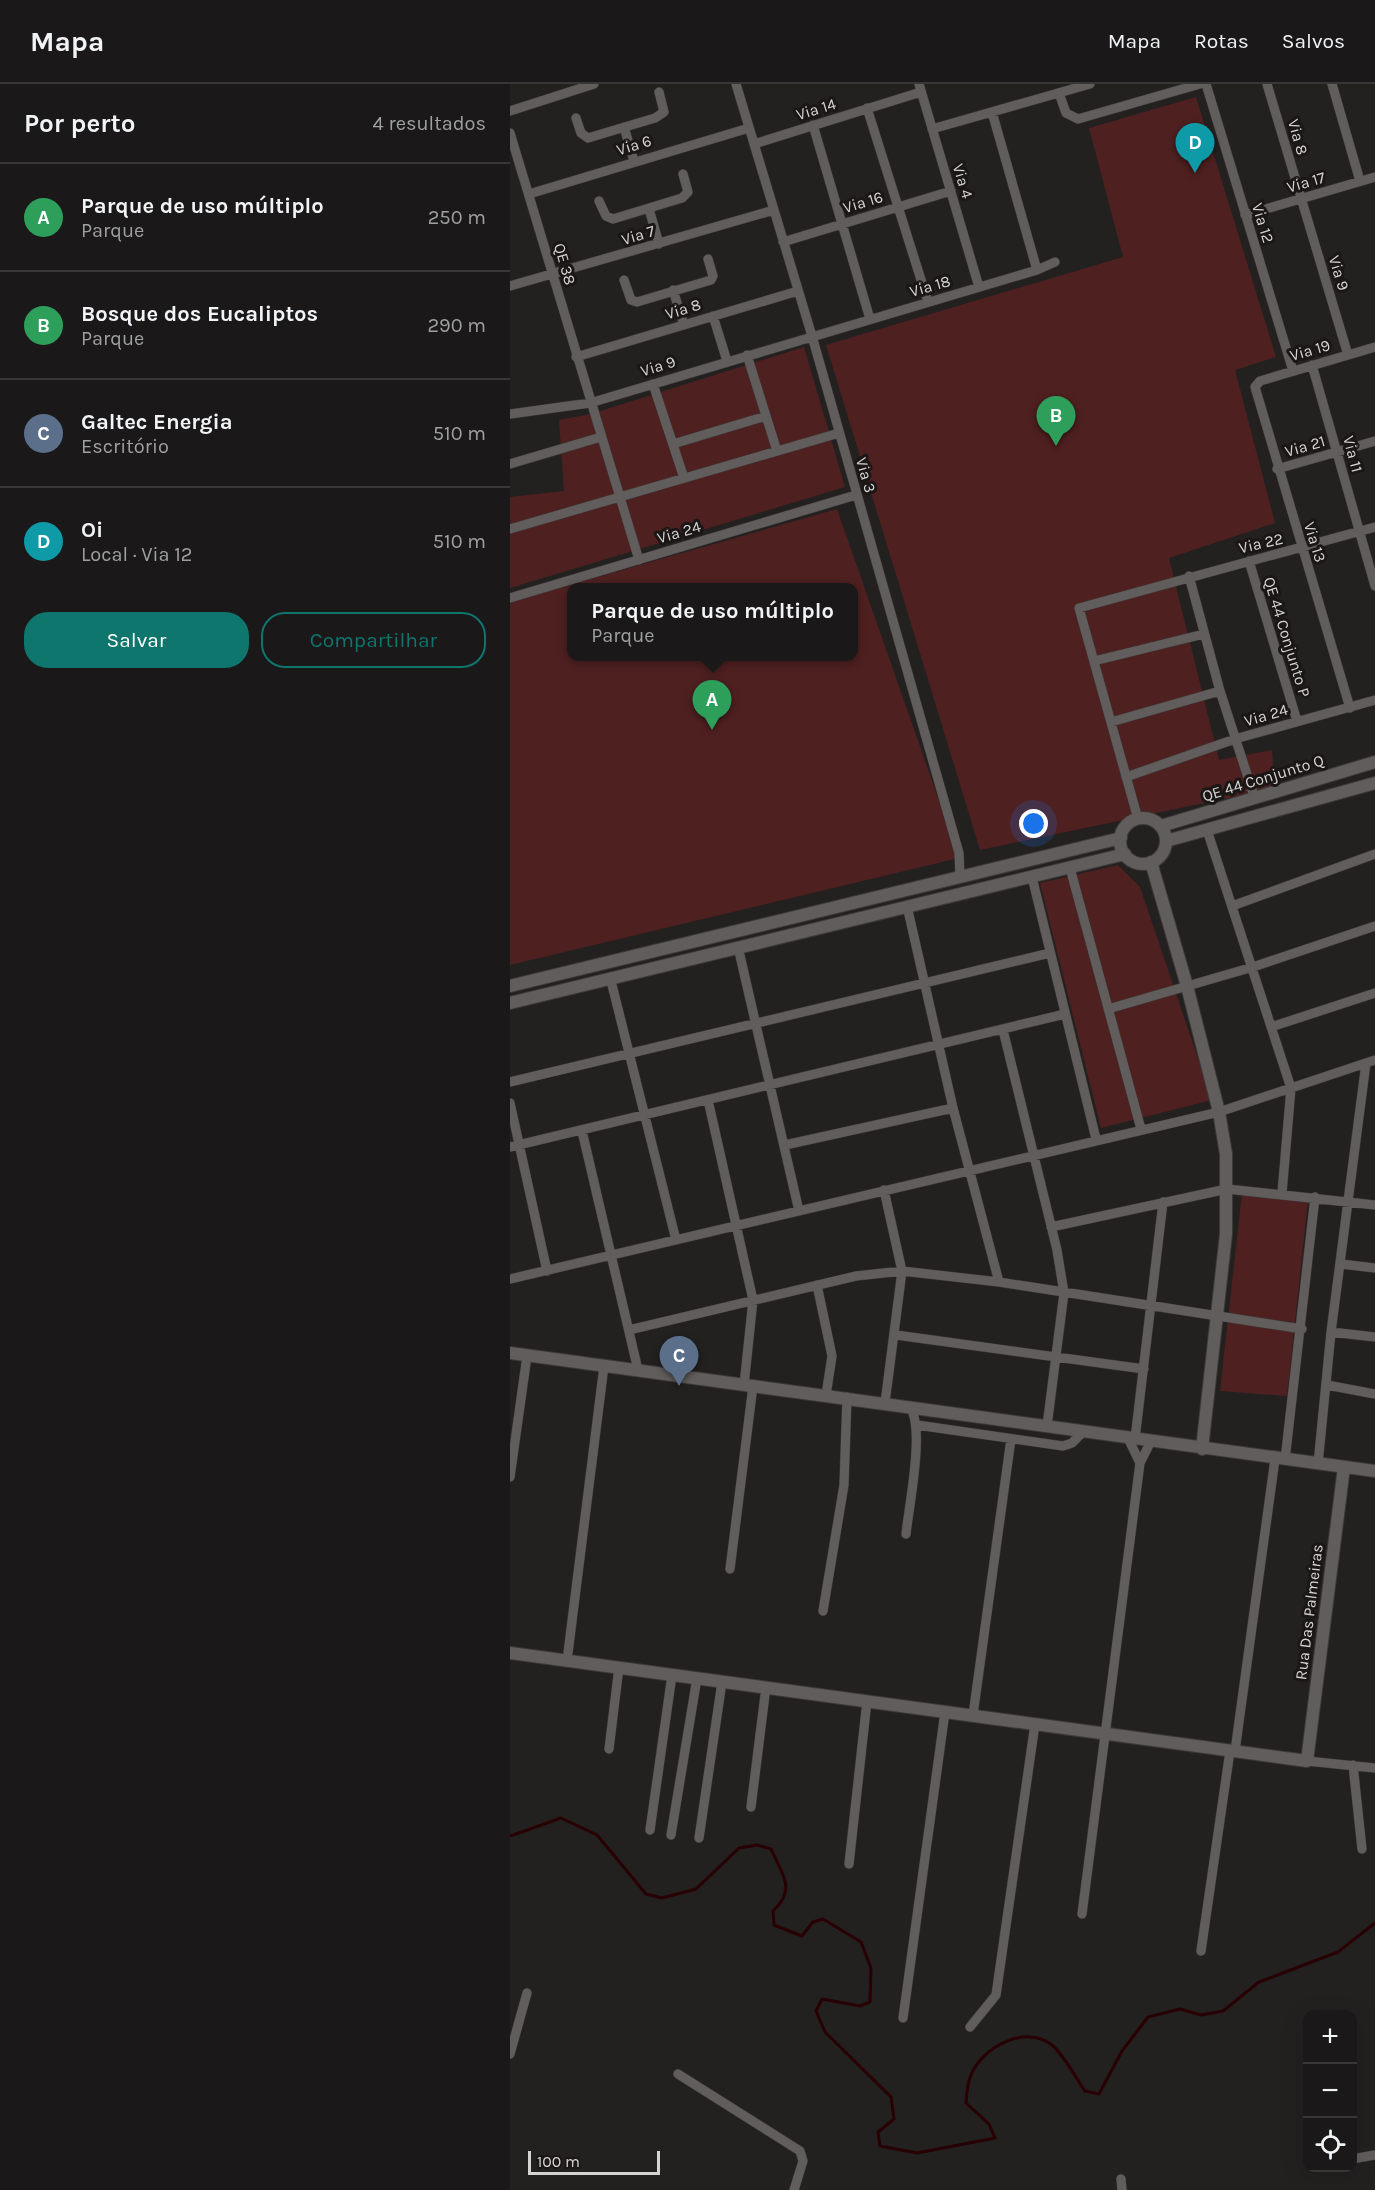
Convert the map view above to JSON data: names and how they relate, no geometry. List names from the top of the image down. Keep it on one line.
{"streets":{"street":["Via 14","Via 8","Via 6","Via 4","Via 17","Via 16","Via 12","Via 7","QE 38","Via 9","Via 18","Via 19","Via 21","Via 11","Via 3","Via 24","Via 13","Via 22","QE 44 Conjunto P","QE 44 Conjunto Q","Rua Das Palmeiras"]},"crossings":[["Via 14","Via 4"],["Via 14","Via 3"],["Via 8","Via 17"],["Via 8","QE 38"],["Via 8","Via 9"],["Via 8","Via 3"],["Via 6","QE 38"],["Via 6","Via 3"],["Via 4","Via 16"],["Via 4","Via 18"],["Via 17","Via 12"],["Via 17","Via 9"],["Via 16","Via 3"],["Via 12","Via 19"],["Via 7","QE 38"],["Via 7","Via 3"],["QE 38","Via 9"],["QE 38","Via 24"],["Via 9","Via 18"],["Via 9","Via 19"],["Via 9","Via 3"],["Via 18","Via 3"],["Via 19","Via 11"],["Via 19","Via 13"],["Via 21","Via 11"],["Via 21","Via 13"],["Via 11","Via 22"],["Via 3","Via 24"],["Via 24","Via 13"],["Via 24","QE 44 Conjunto P"],["Via 13","Via 22"],["Via 22","QE 44 Conjunto P"]],"scale_bar":"100 m","page":{"header":"Mapa","nav":["Mapa","Rotas","Salvos"],"heading":["Por perto","4 resultados"],"pins":["D","B","A","C"],"list":[{"mark":"A","name":"Parque de uso múltiplo","note":"Parque","value":"250 m"},{"mark":"B","name":"Bosque dos Eucaliptos","note":"Parque","value":"290 m"},{"mark":"C","name":"Galtec Energia","note":"Escritório","value":"510 m"},{"mark":"D","name":"Oi","note":"Local · Via 12","value":"510 m"}],"popup":["Parque de uso múltiplo","Parque"],"buttons":["Salvar","Compartilhar"],"map_buttons":["+","−"],"scale":"100 m"}}
